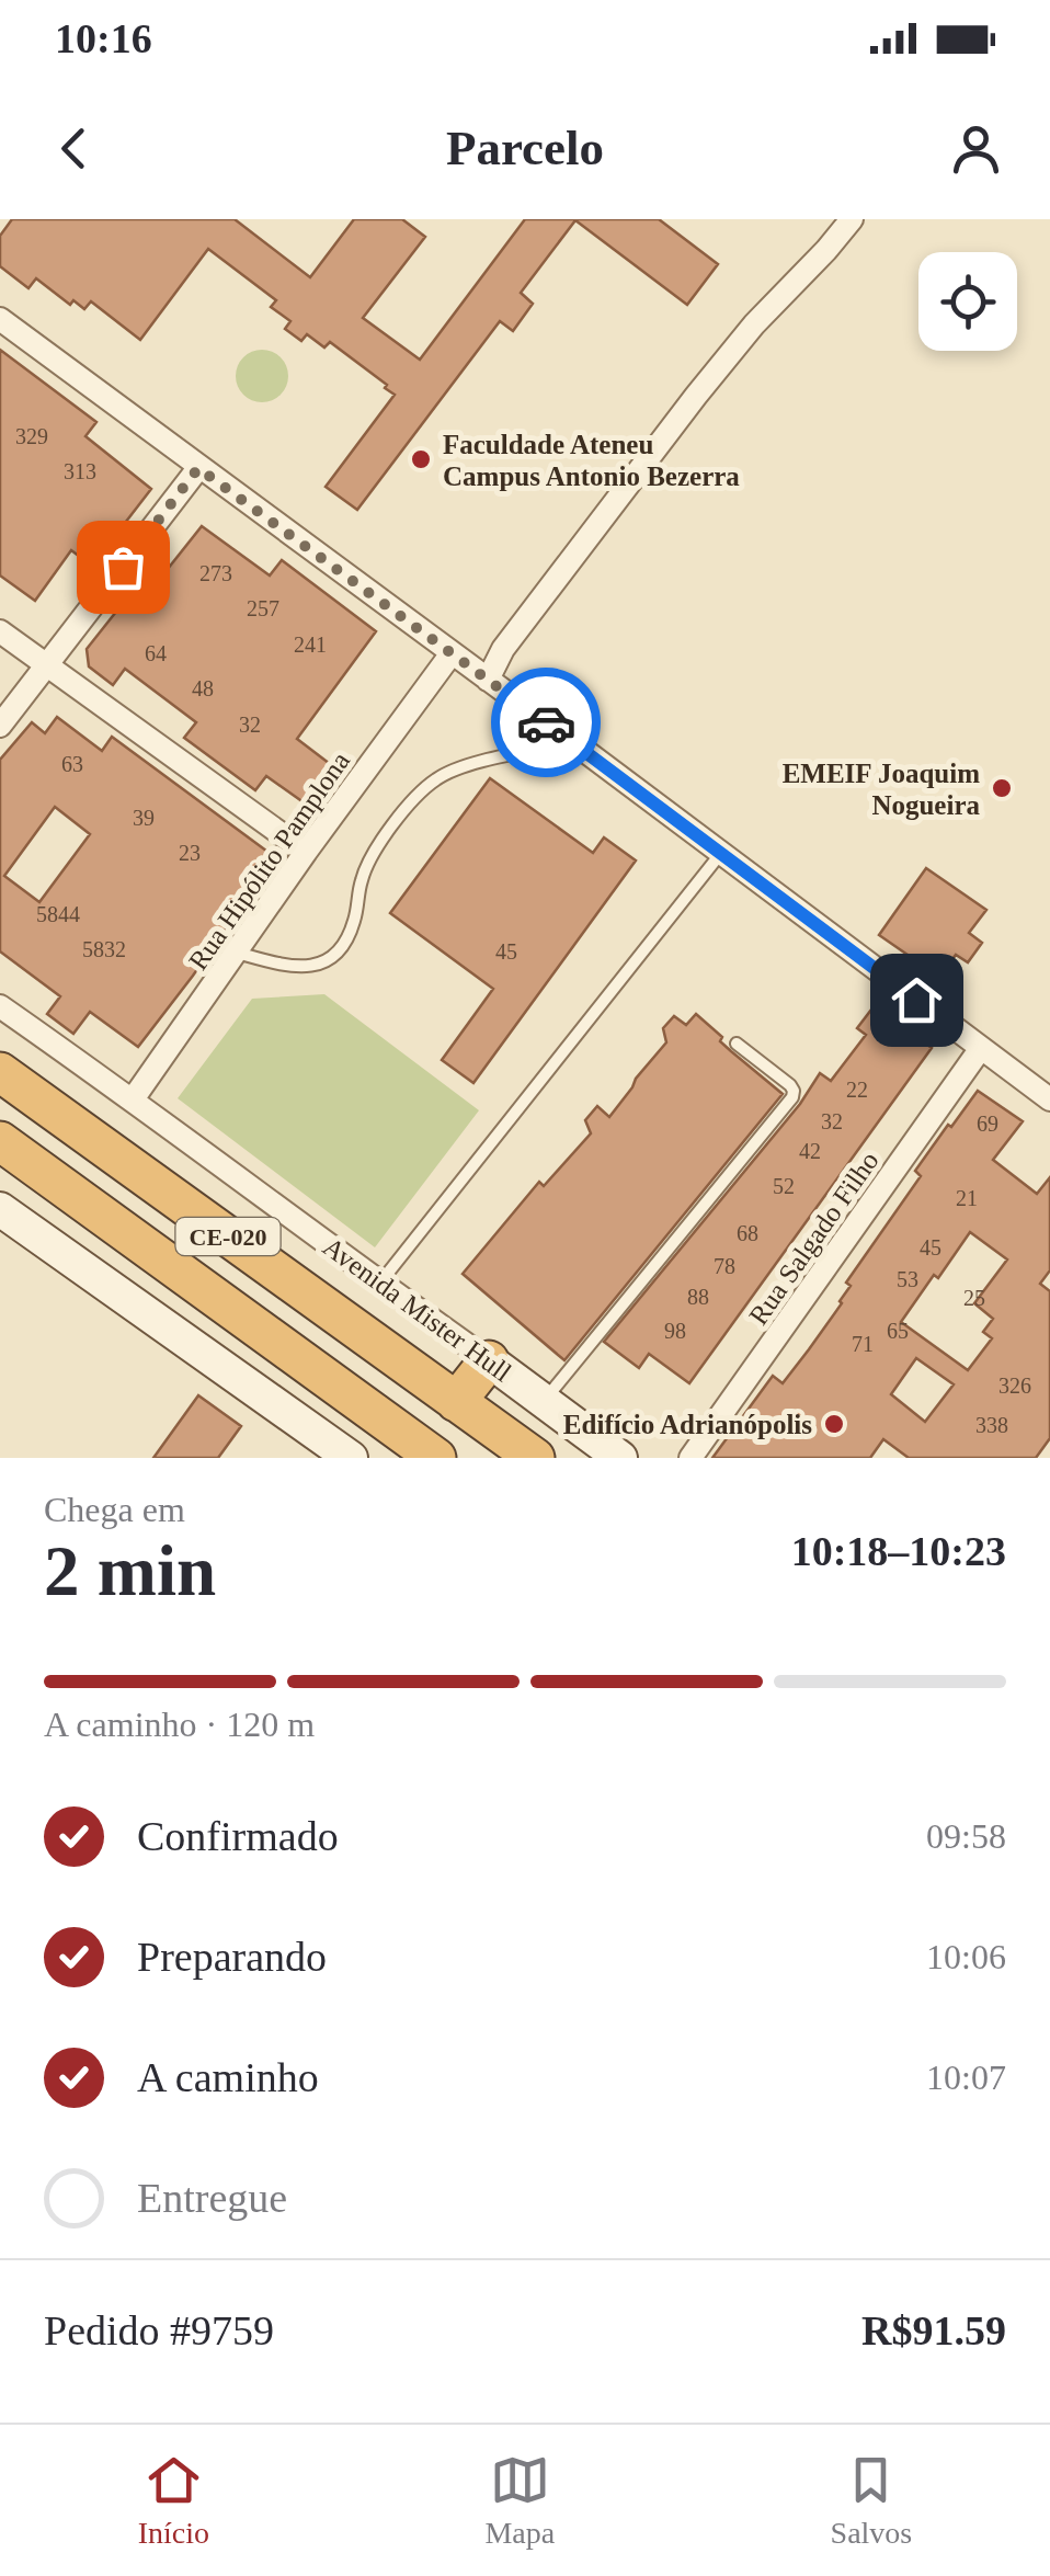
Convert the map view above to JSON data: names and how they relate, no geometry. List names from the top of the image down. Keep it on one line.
{"streets":{"highway":["CE-020","Avenida Mister Hull"],"street":["Rua Hipólito Pamplona","Rua Salgado Filho"]},"crossings":[["Rua Hipólito Pamplona","Avenida Mister Hull"]],"places":["Faculdade Ateneu Campus Antonio Bezerra","EMEIF Joaquim Nogueira","Edifício Adrianópolis"],"house_numbers":["329","313","273","257","241","64","48","32","63","39","23","5844","5832","45","22","32","69","42","52","21","68","45","78","53","88","25","98","65","71","326","338"],"page":{"status":"10:16","header":"Parcelo","heading":["2 min","Chega em","10:18–10:23"],"panel":["Pedido #9759","R$91.59"],"bar":"A caminho · 120 m","list":[["Confirmado","09:58"],["Preparando","10:06"],["A caminho","10:07"],"Entregue"],"tabs":["Início","Mapa","Salvos"]}}
